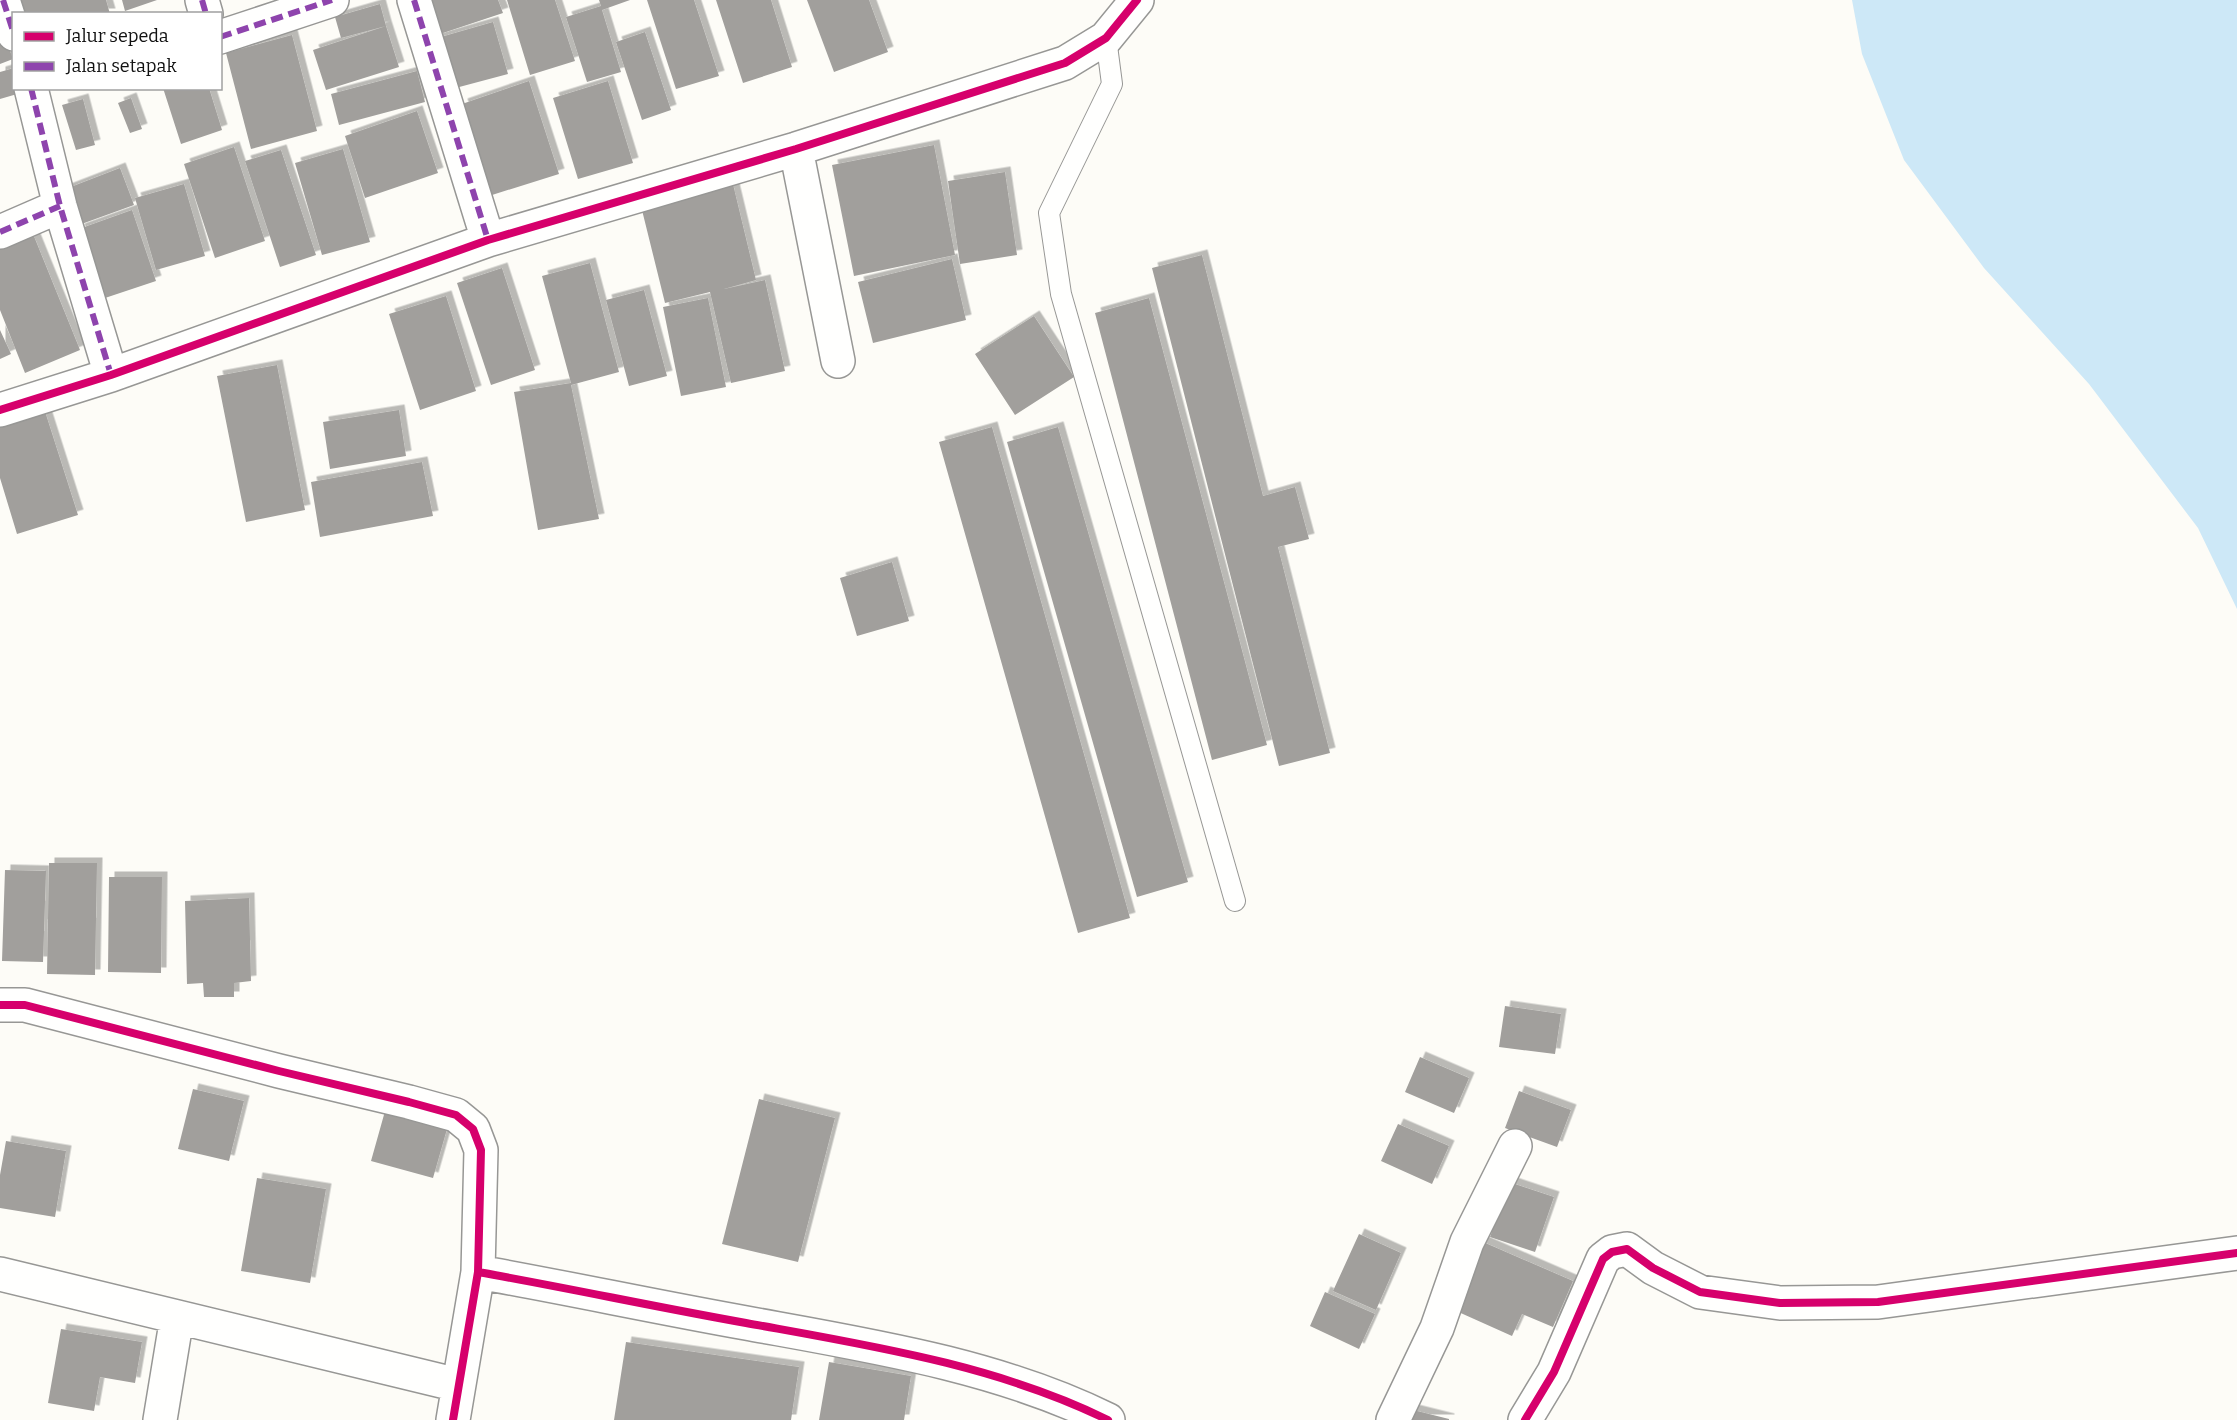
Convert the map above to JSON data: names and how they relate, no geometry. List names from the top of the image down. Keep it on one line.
{"legend":["Jalur sepeda","Jalan setapak"]}
